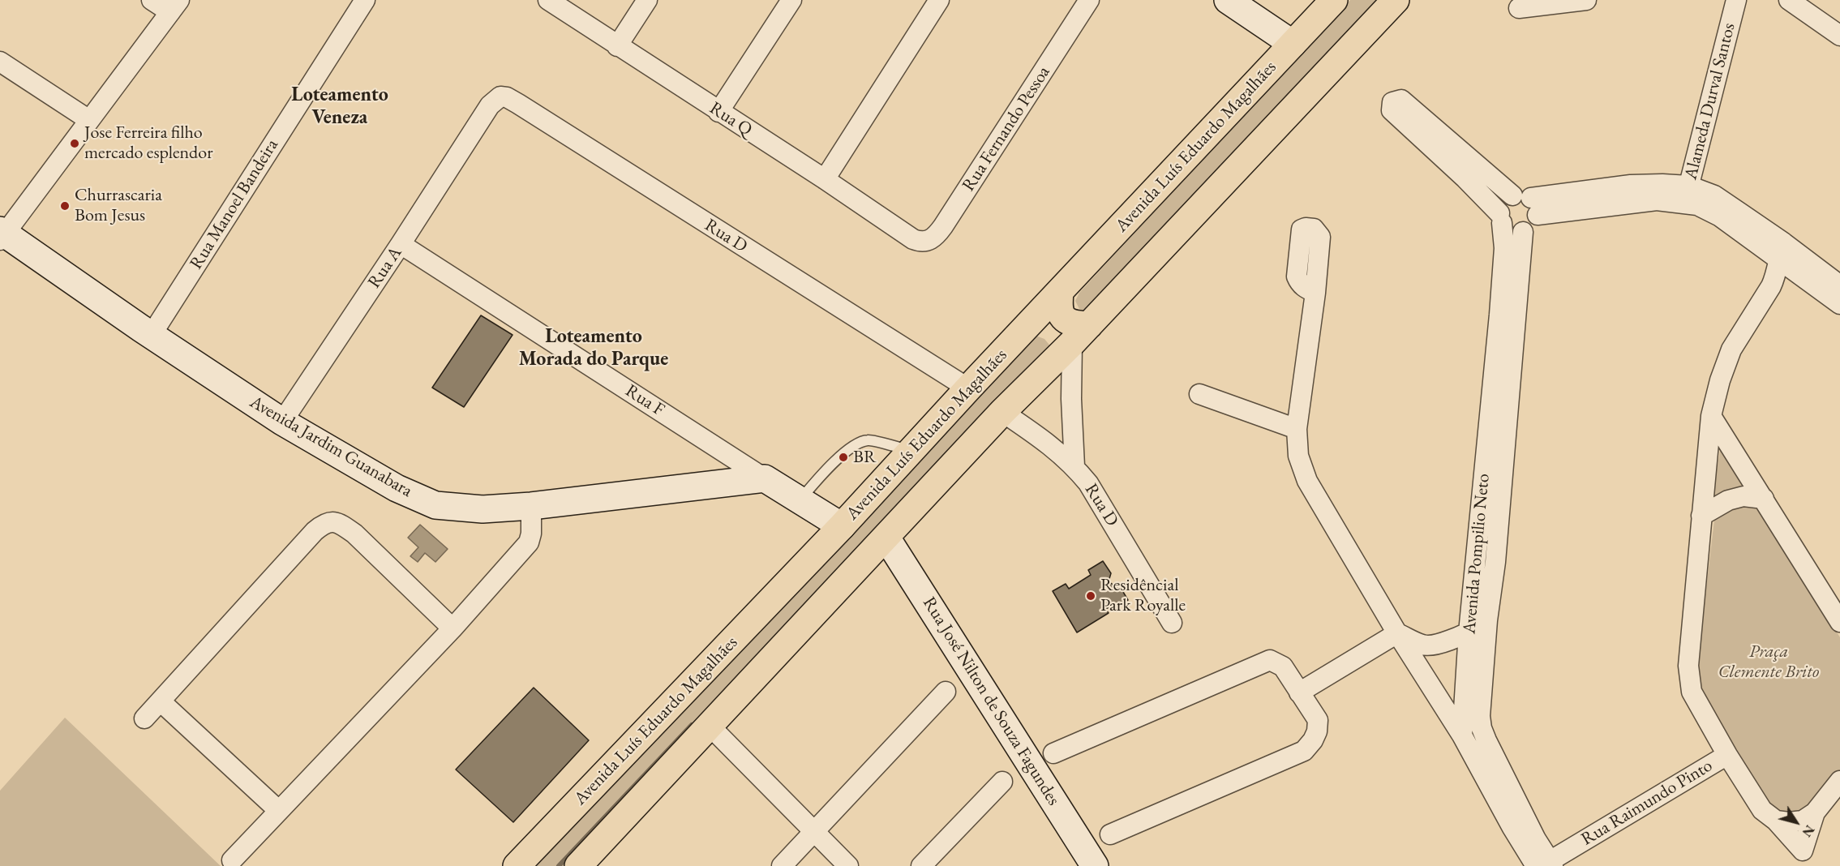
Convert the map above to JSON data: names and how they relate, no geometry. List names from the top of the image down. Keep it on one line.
{"streets":{"main road":["Avenida Luís Eduardo Magalhães"],"street":["Alameda Durval Santos","Rua Q","Rua Fernando Pessoa","Rua Manoel Bandeira","Rua D","Rua A","Rua F","Avenida Jardim Guanabara","Avenida Pompilio Neto","Rua José Nilton de Souza Fagundes","Rua Raimundo Pinto"]},"crossings":[["Rua Q","Rua Fernando Pessoa"],["Avenida Luís Eduardo Magalhães","Rua D"],["Rua Manoel Bandeira","Avenida Jardim Guanabara"],["Rua D","Rua A"],["Rua A","Rua F"],["Rua A","Avenida Jardim Guanabara"],["Rua F","Avenida Jardim Guanabara"],["Avenida Pompilio Neto","Rua Raimundo Pinto"]],"districts":["Loteamento Veneza","Loteamento Morada do Parque"],"parks":["Praça Clemente Brito"],"places":["Jose Ferreira filho mercado esplendor","Churrascaria Bom Jesus","BR","Residêncial Park Royalle"],"north":"bottom right"}
